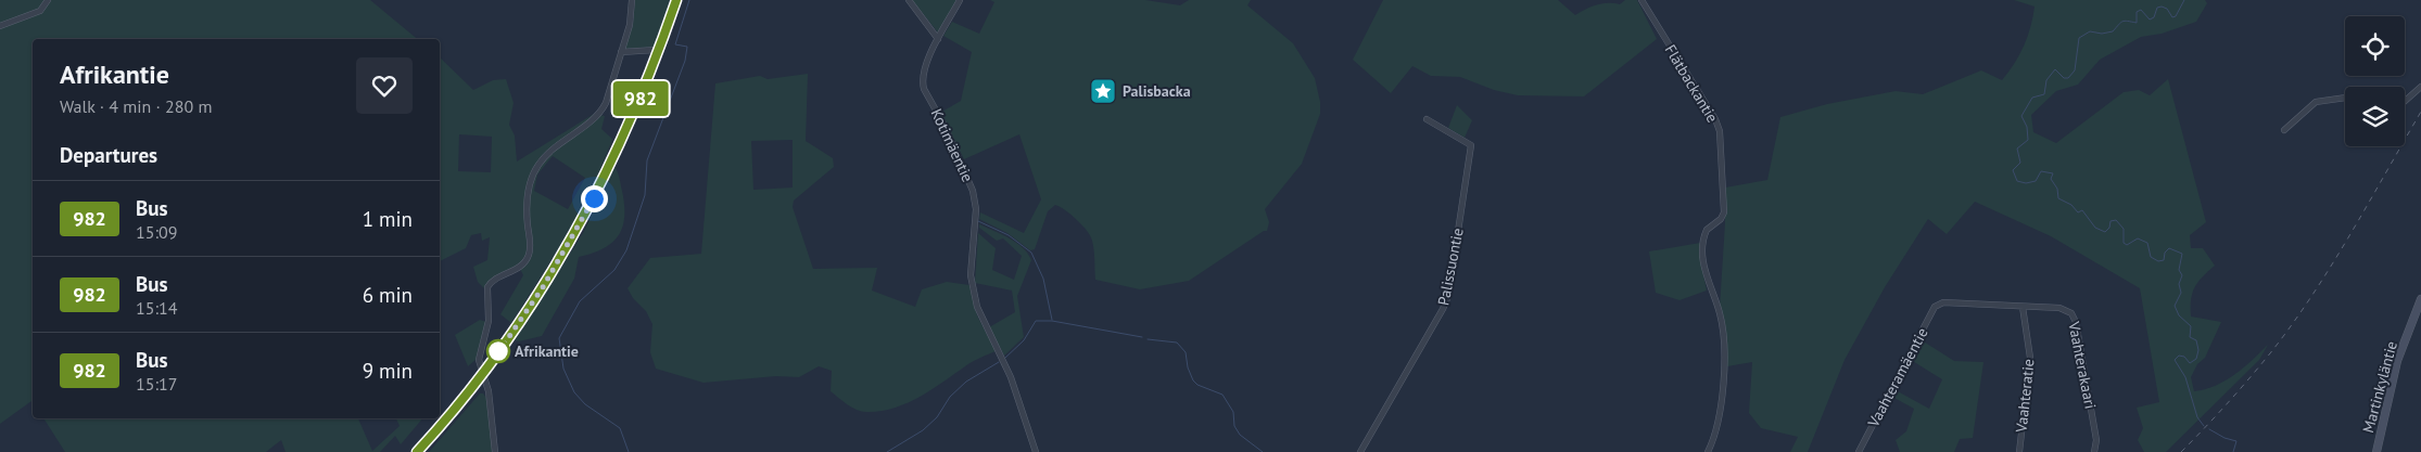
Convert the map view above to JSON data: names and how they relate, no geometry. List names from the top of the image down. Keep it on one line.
{"streets":{"main road":["Martinkyläntie"],"street":["Flätbackantie","Kotimäentie","Palissuontie","Vaahterakaari","Vaahteramäentie","Vaahteratie"]},"crossings":[["Vaahterakaari","Vaahteramäentie"],["Vaahterakaari","Vaahteratie"]],"places":{"place":["Palisbacka"],"other":["Afrikantie"]},"lines":["bus line 982"],"page":{"on_map":"982","heading":[["Afrikantie","Walk · 4 min · 280 m"],"Departures"],"list":[{"mark":"982","name":"Bus","note":"15:09","value":"1 min"},{"mark":"982","name":"Bus","note":"15:14","value":"6 min"},{"mark":"982","name":"Bus","note":"15:17","value":"9 min"}]}}
